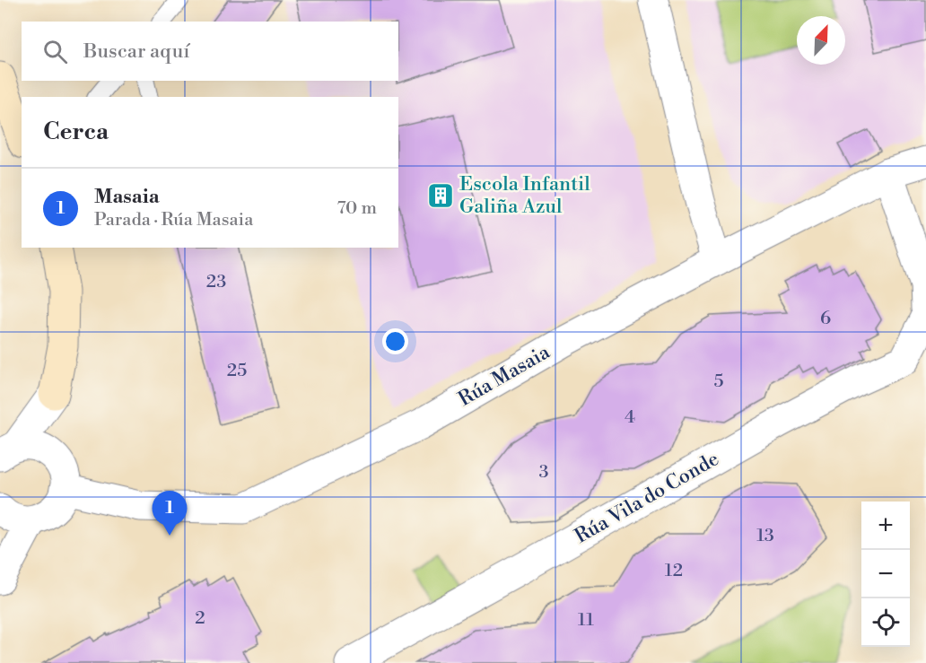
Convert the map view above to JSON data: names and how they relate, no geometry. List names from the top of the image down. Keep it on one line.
{"streets":{"street":["Rúa Masaia","Rúa Vila do Conde"]},"places":{"building":["Escola Infantil Galiña Azul"]},"house_numbers":["23","6","25","5","4","3","13","12","2","11"],"north":"top right","page":{"search":"Buscar aquí","heading":"Cerca","list":[{"mark":"1","name":"Masaia","note":"Parada · Rúa Masaia","value":"70 m"}],"pins":"1","map_buttons":["+","−"]}}
